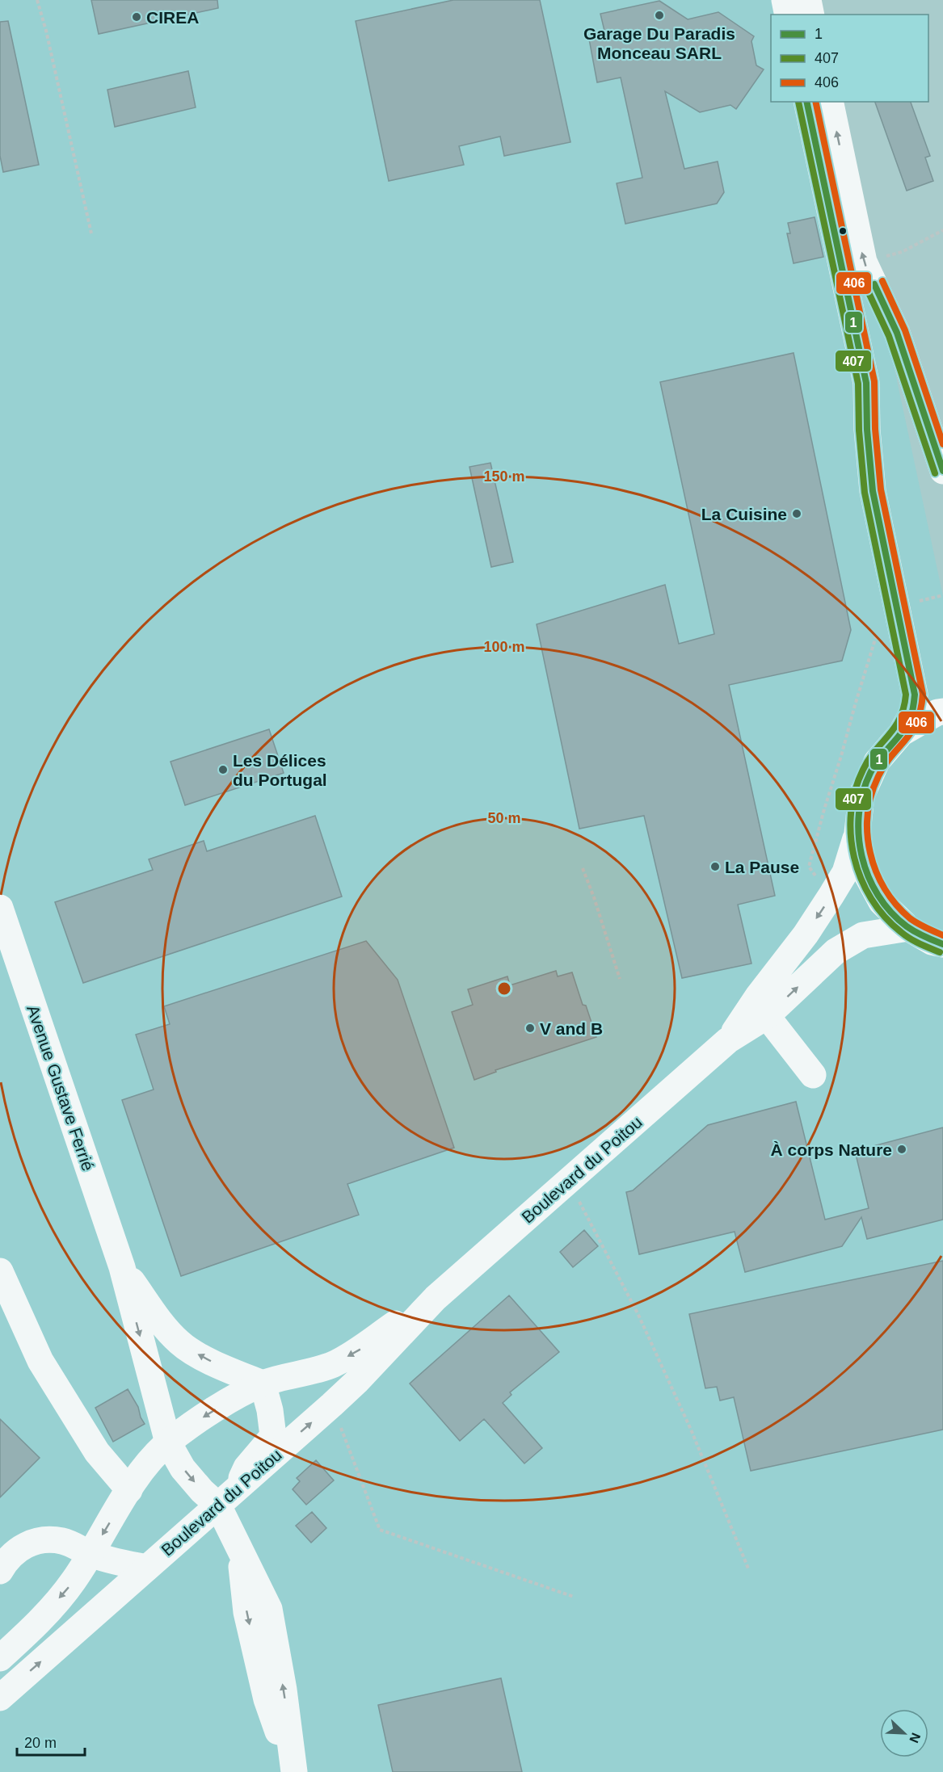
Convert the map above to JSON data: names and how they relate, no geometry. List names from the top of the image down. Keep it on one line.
{"streets":{"main road":["Avenue Gustave Ferrié","Boulevard du Poitou"]},"crossings":[["Avenue Gustave Ferrié","Boulevard du Poitou"]],"places":["Garage Du Paradis Monceau SARL","CIREA","La Cuisine","Les Délices du Portugal","La Pause","V and B","À corps Nature"],"lines":["transit line 1","transit line 407","transit line 406"],"legend":["1","407","406"],"scale_bar":"20 m","north":"bottom right","rings":["150 m","100 m","50 m"]}
